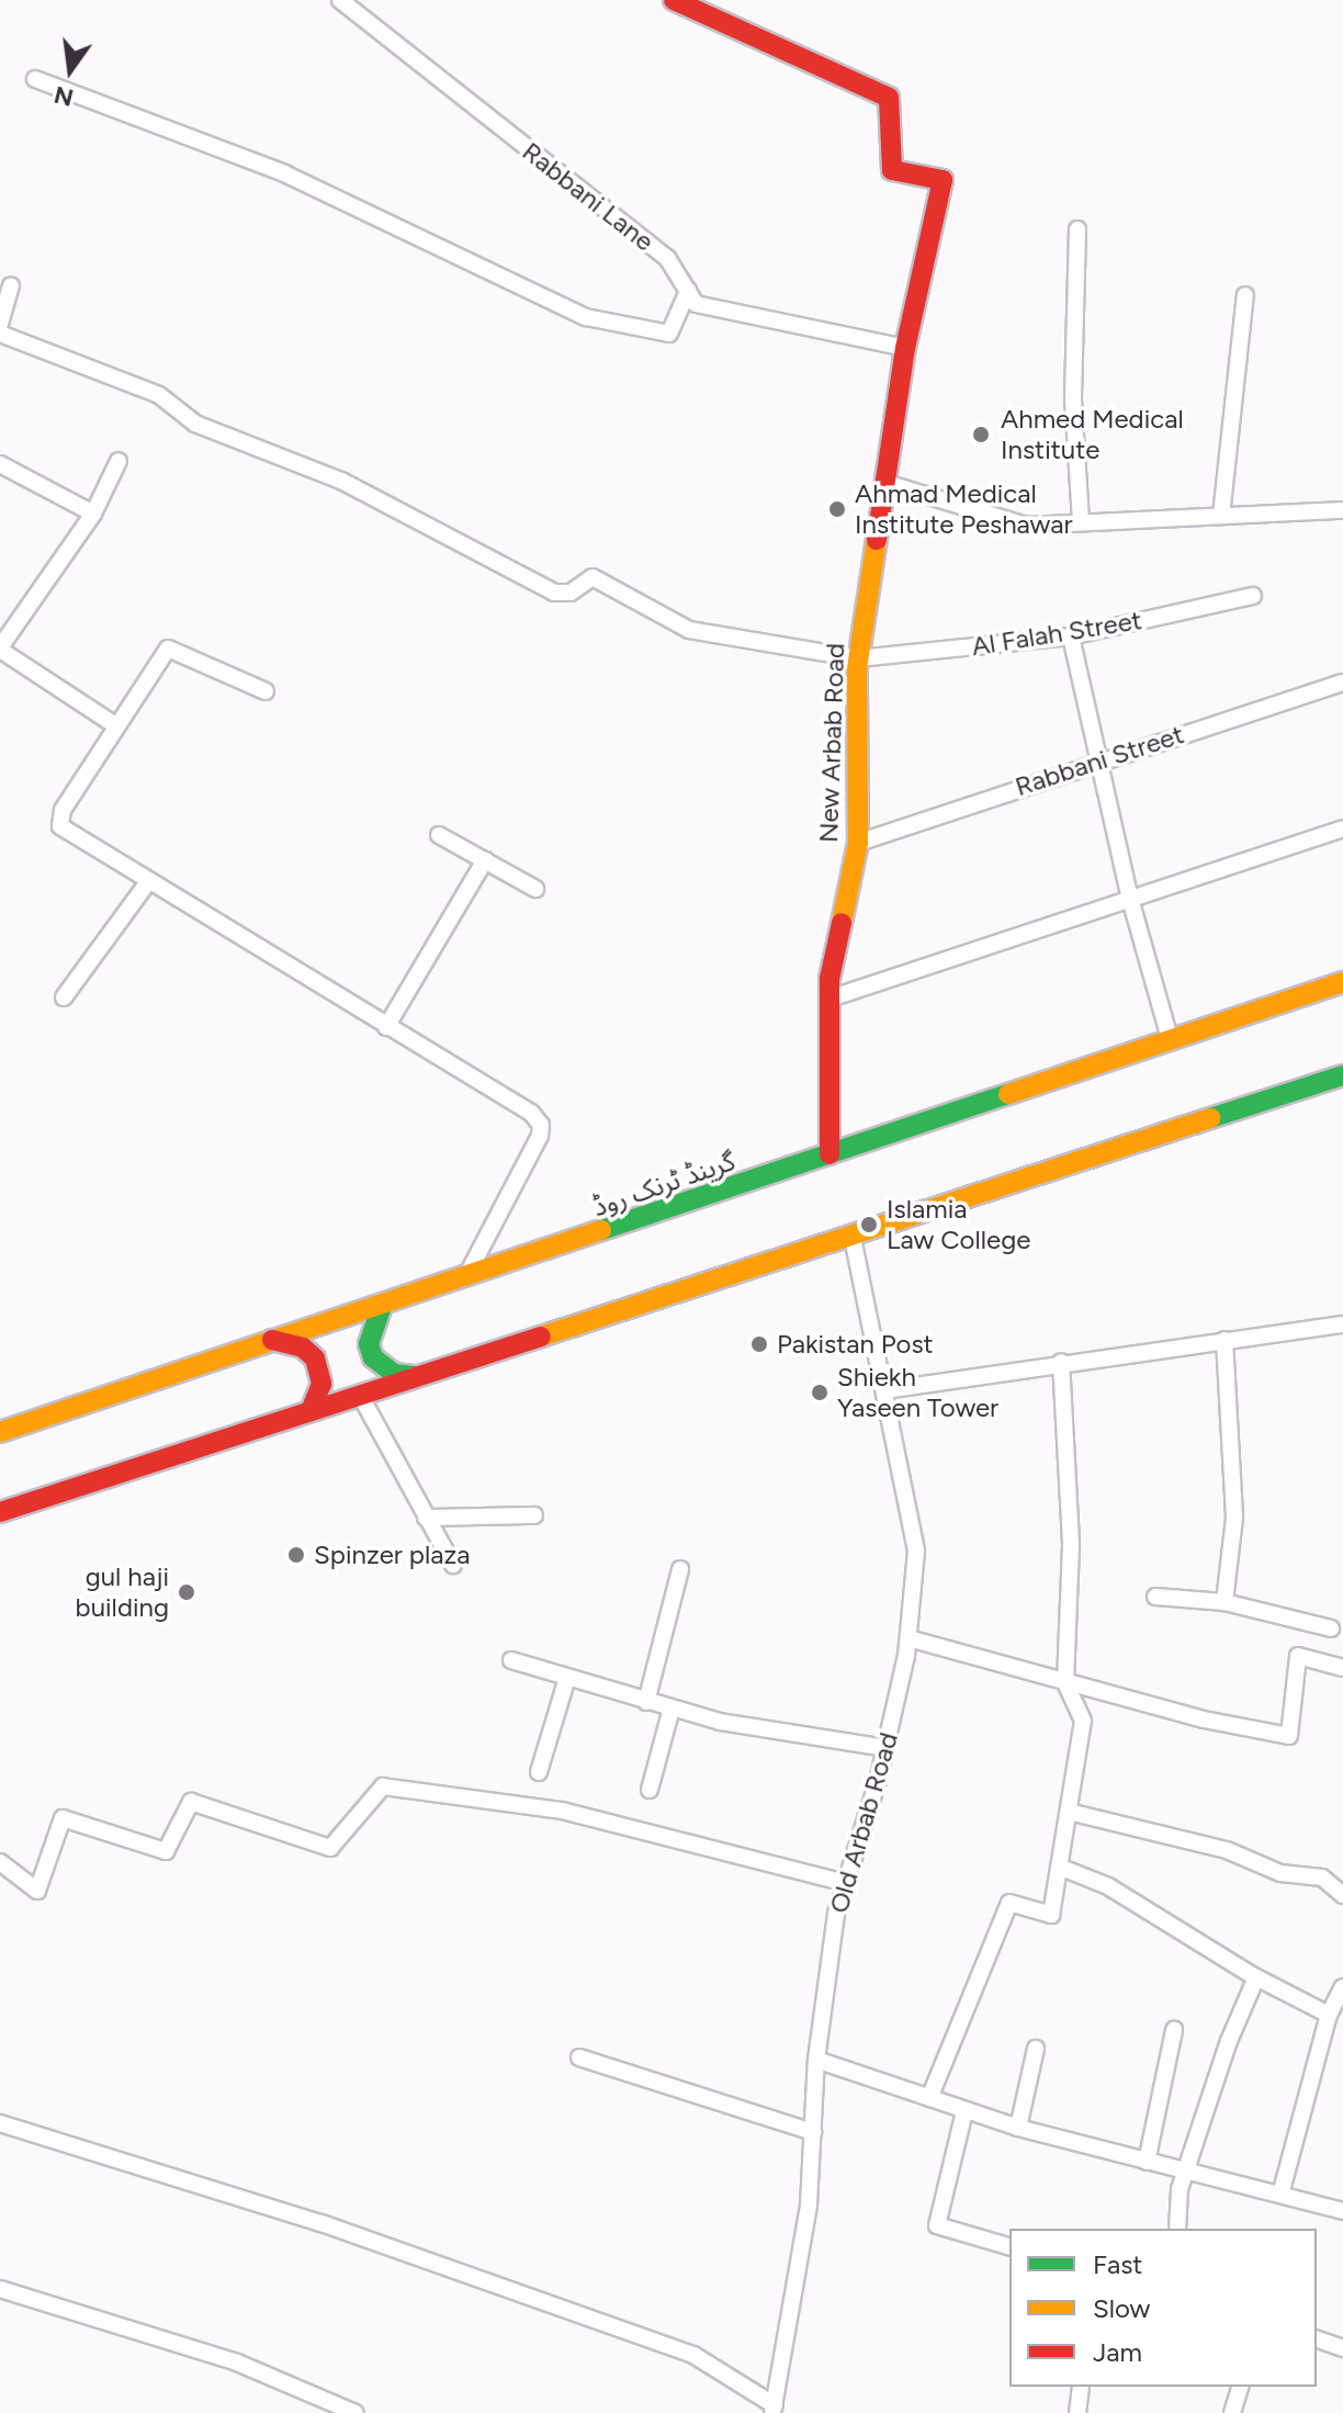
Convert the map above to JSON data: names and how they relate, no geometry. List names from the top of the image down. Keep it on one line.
{"streets":{"main road":["New Arbab Road","گرینڈ ٹرنک روڈ"],"street":["Rabbani Lane","Al Falah Street","Rabbani Street","Old Arbab Road"]},"crossings":[["Rabbani Lane","New Arbab Road"],["Al Falah Street","New Arbab Road"],["New Arbab Road","Rabbani Street"],["New Arbab Road","گرینڈ ٹرنک روڈ"]],"places":["Ahmed Medical Institute","Ahmad Medical Institute Peshawar","Islamia Law College","Pakistan Post","Shiekh Yaseen Tower","Spinzer plaza","gul haji building"],"legend":["Fast","Slow","Jam"],"north":"bottom"}
